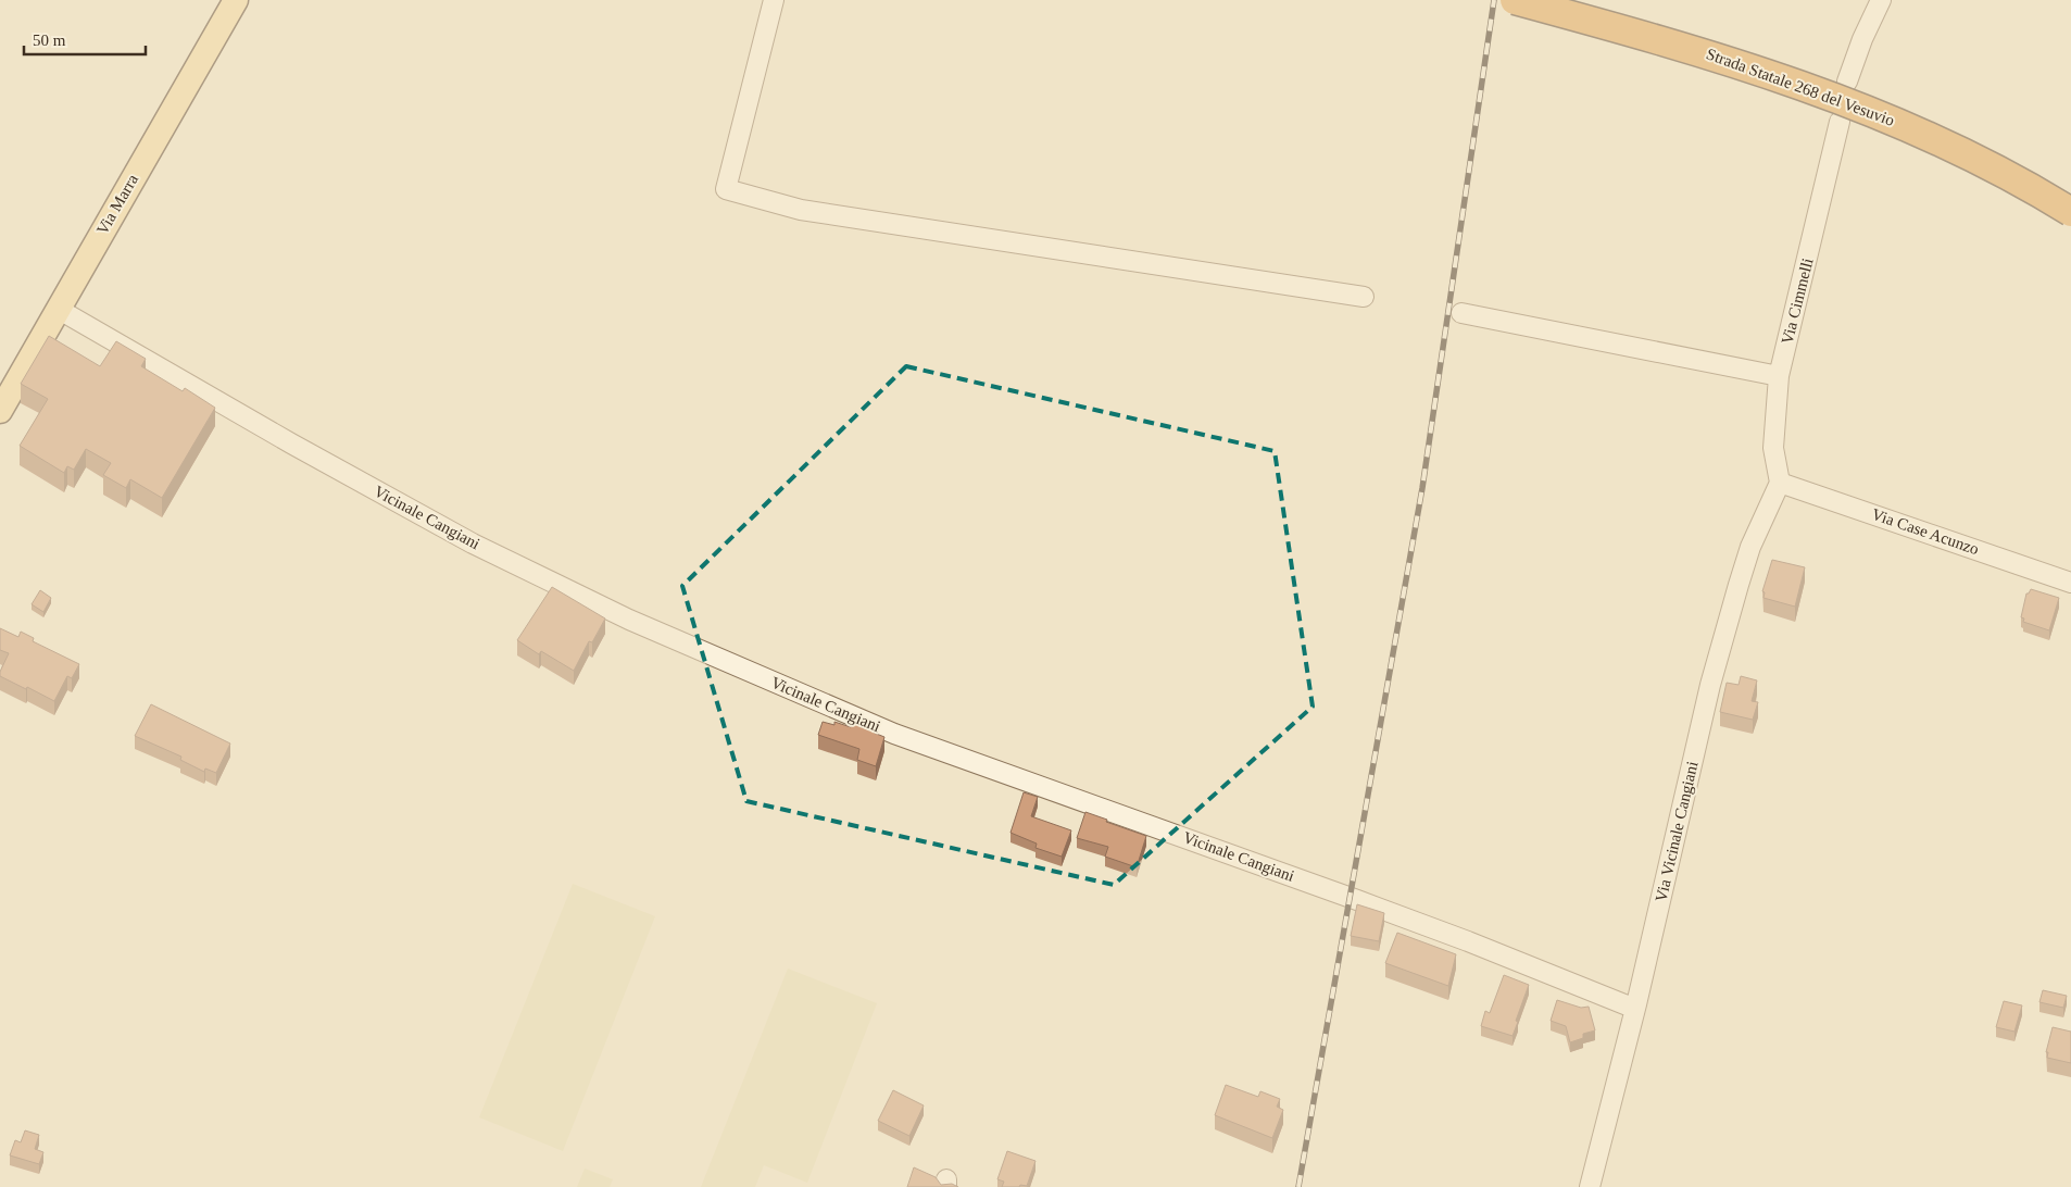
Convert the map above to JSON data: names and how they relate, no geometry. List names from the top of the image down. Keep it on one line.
{"streets":{"highway":["Strada Statale 268 del Vesuvio"],"main road":["Via Marra"],"street":["Via Cimmelli","Vicinale Cangiani","Via Case Acunzo","Via Vicinale Cangiani"]},"crossings":[["Via Marra","Vicinale Cangiani"],["Via Cimmelli","Via Case Acunzo"],["Via Cimmelli","Via Vicinale Cangiani"],["Vicinale Cangiani","Via Vicinale Cangiani"],["Via Case Acunzo","Via Vicinale Cangiani"]],"scale_bar":"50 m"}
